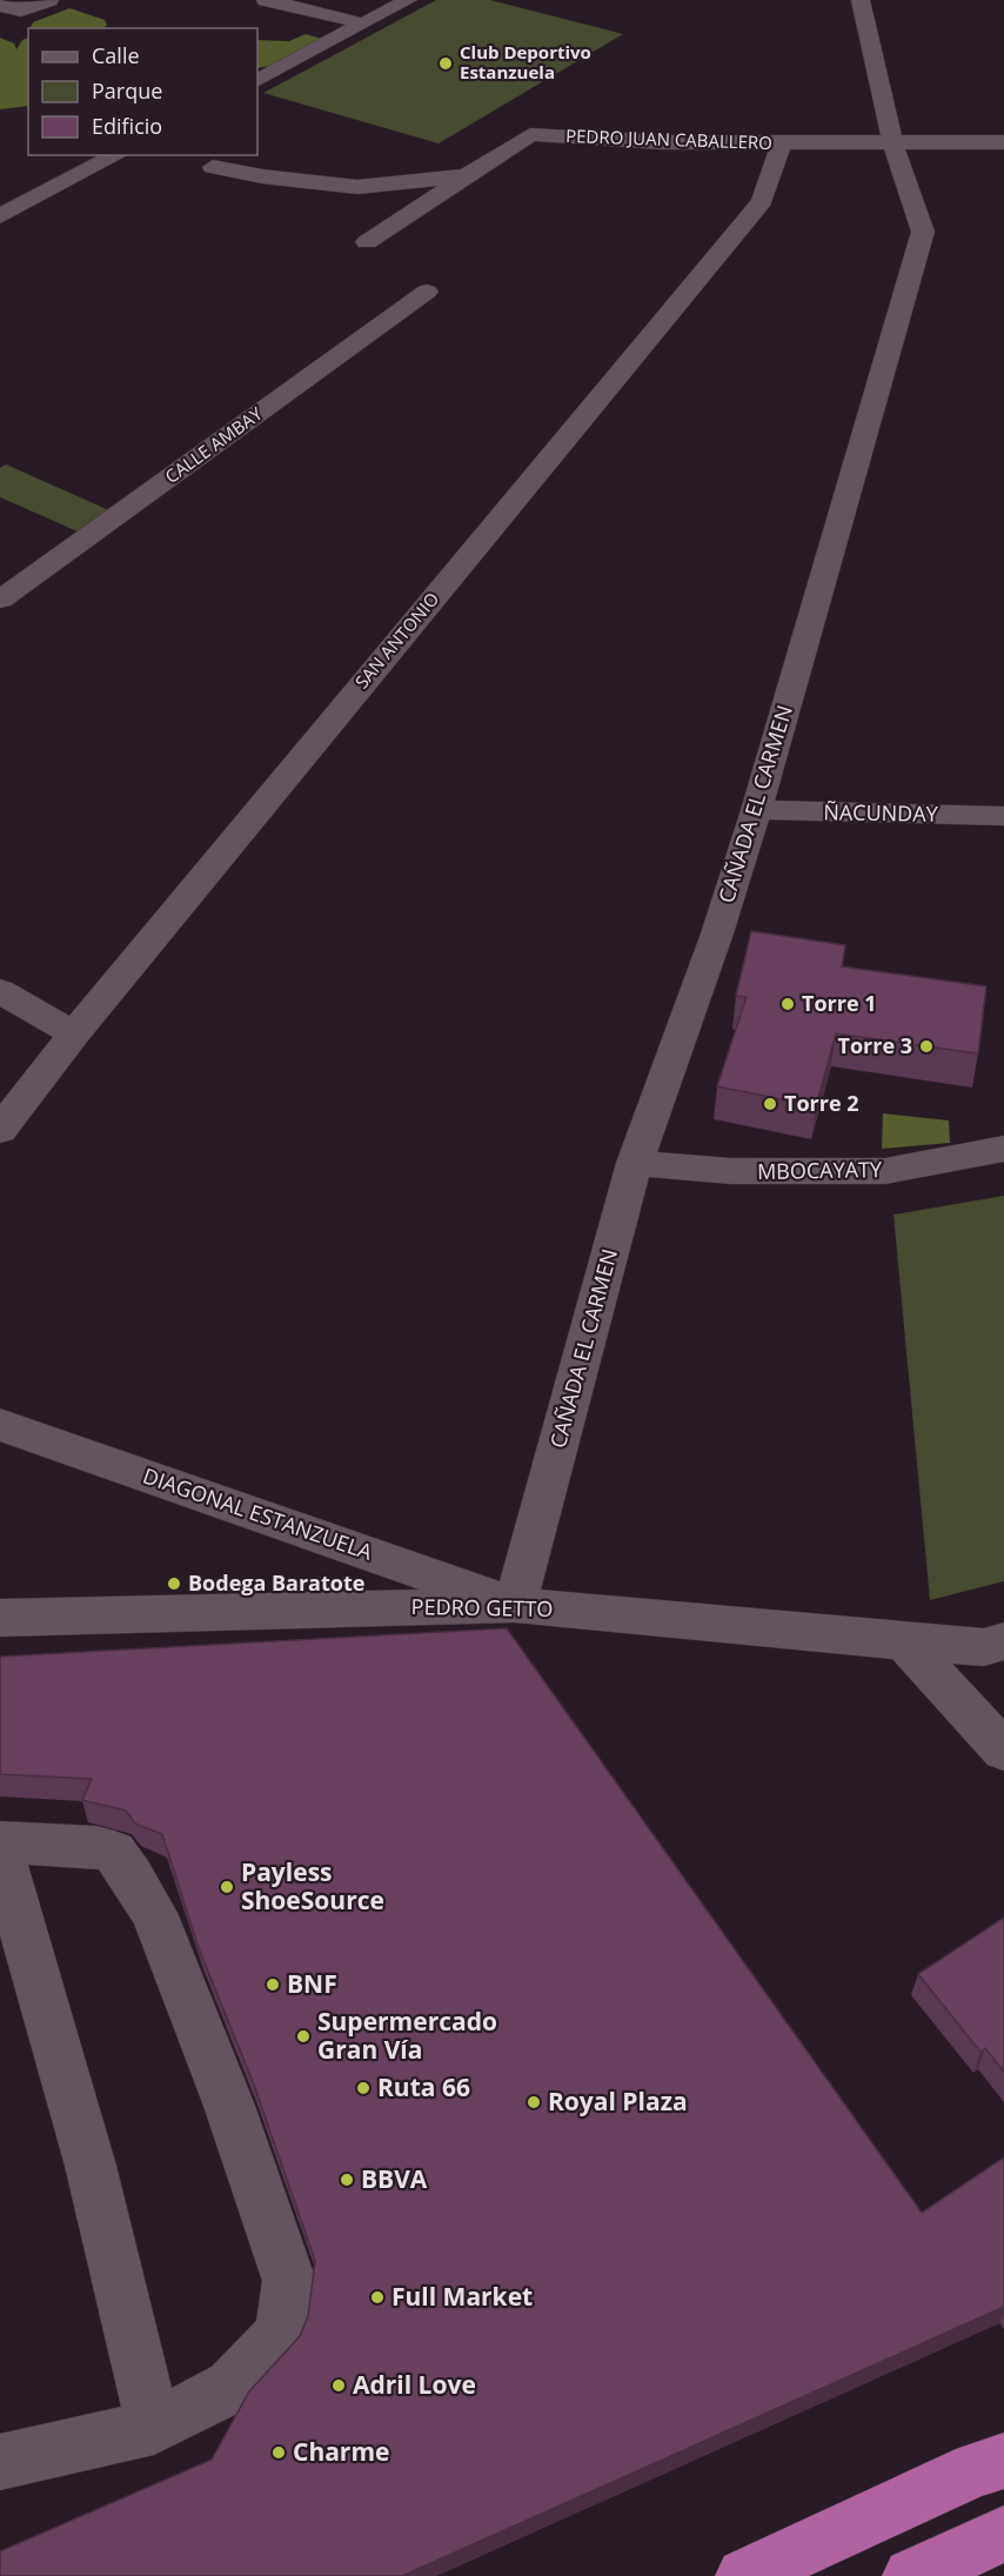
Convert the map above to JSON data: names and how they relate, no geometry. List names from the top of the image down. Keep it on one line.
{"streets":{"street":["PEDRO JUAN CABALLERO","CALLE AMBAY","SAN ANTONIO","CAÑADA EL CARMEN","ÑACUNDAY","MBOCAYATY","DIAGONAL ESTANZUELA","PEDRO GETTO"]},"crossings":[["PEDRO JUAN CABALLERO","SAN ANTONIO"],["PEDRO JUAN CABALLERO","CAÑADA EL CARMEN"],["CAÑADA EL CARMEN","ÑACUNDAY"],["CAÑADA EL CARMEN","MBOCAYATY"],["CAÑADA EL CARMEN","DIAGONAL ESTANZUELA"],["CAÑADA EL CARMEN","PEDRO GETTO"],["DIAGONAL ESTANZUELA","PEDRO GETTO"]],"places":["Club Deportivo Estanzuela","Torre 1","Torre 3","Torre 2","Bodega Baratote","Payless ShoeSource","BNF","Supermercado Gran Vía","Ruta 66","Royal Plaza","BBVA","Full Market","Adril Love","Charme"],"legend":["Calle","Parque","Edificio"]}
